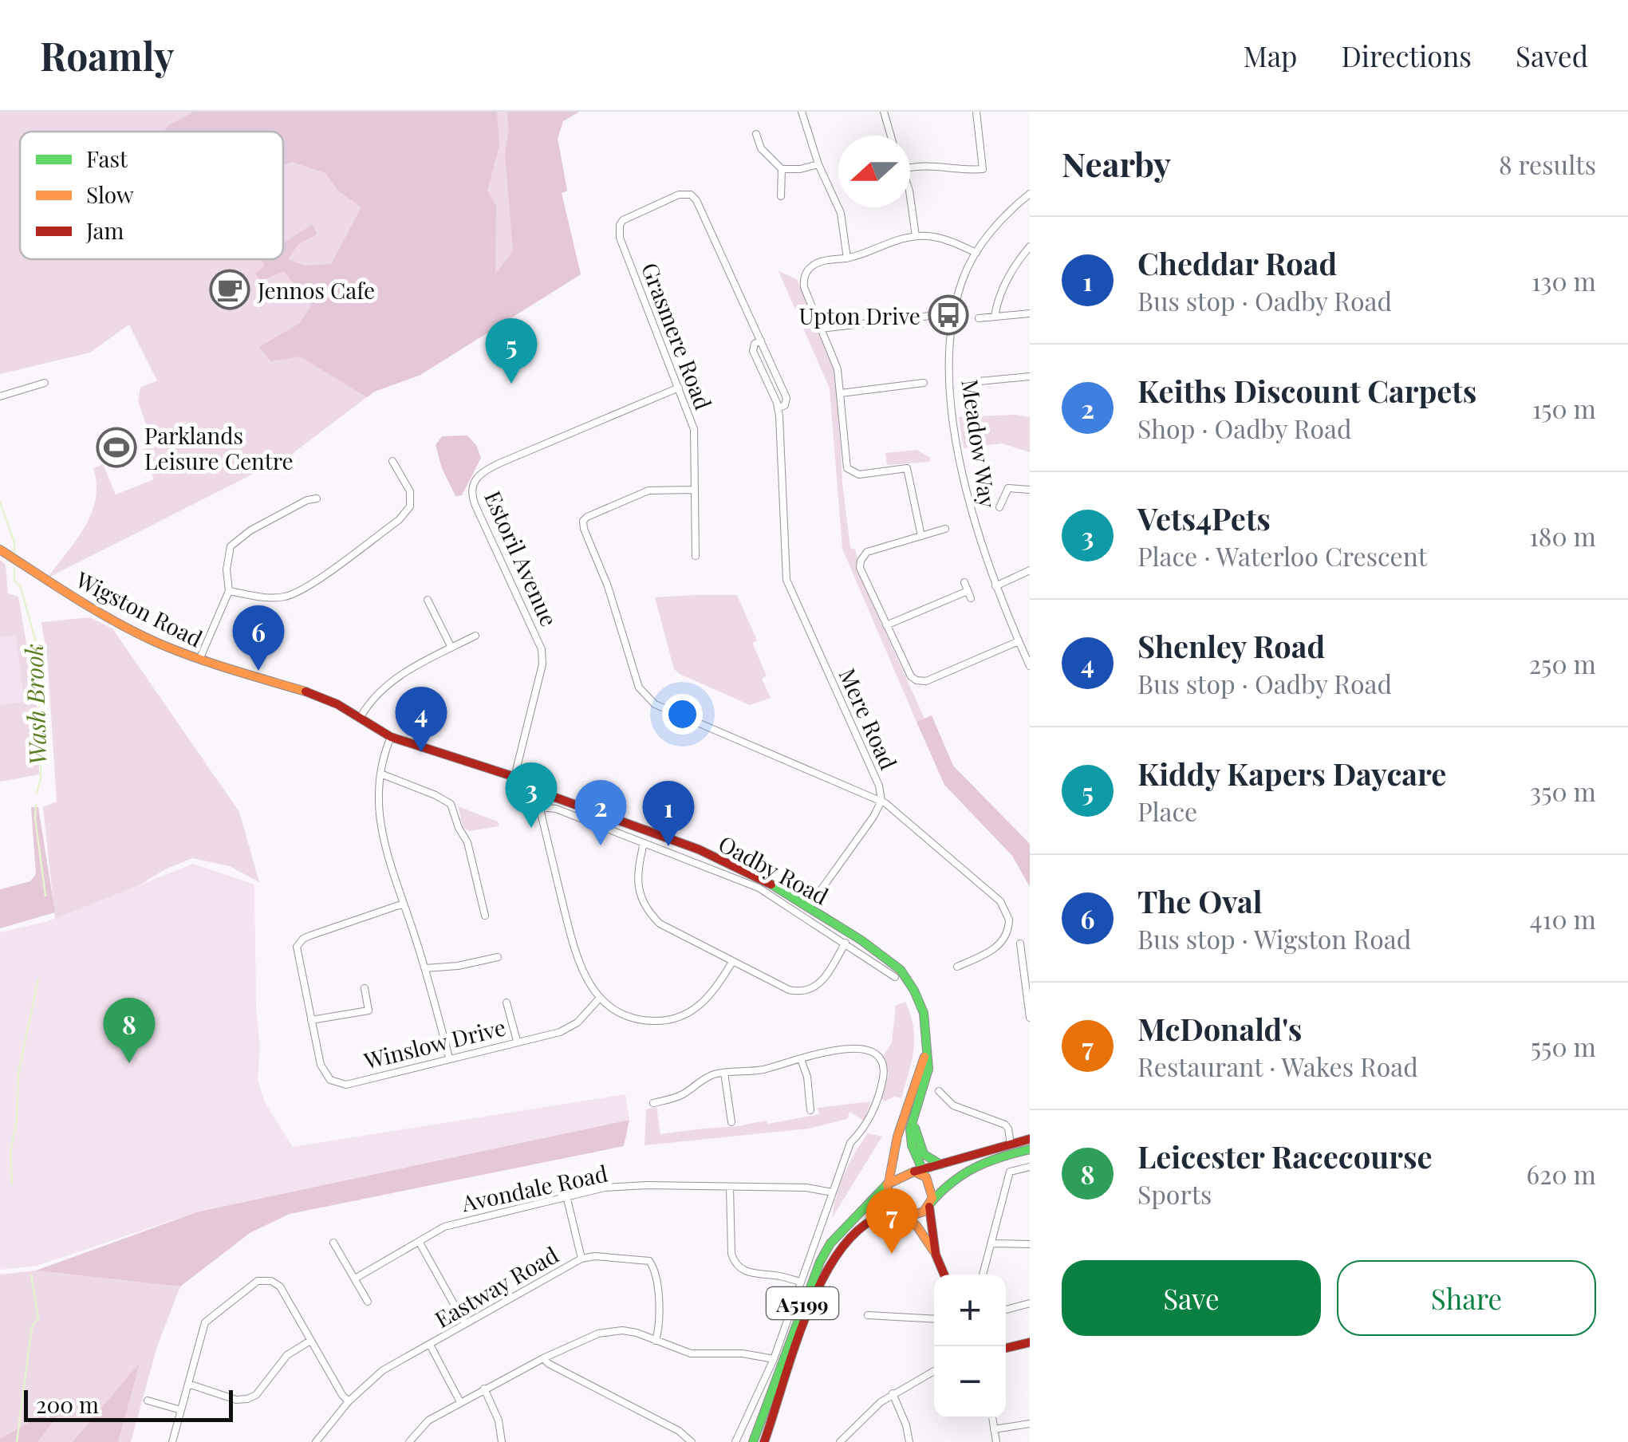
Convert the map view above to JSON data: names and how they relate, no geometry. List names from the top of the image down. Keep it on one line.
{"streets":{"main road":["Wigston Road","Oadby Road","A5199"],"street":["Grasmere Road","Meadow Way","Estoril Avenue","Mere Road","Winslow Drive","Avondale Road","Eastway Road"]},"crossings":[["Grasmere Road","Estoril Avenue"],["Grasmere Road","Mere Road"],["Estoril Avenue","Oadby Road"],["Wigston Road","Oadby Road"],["Oadby Road","A5199"]],"water":["Wash Brook"],"places":{"cafe":["Jennos Cafe"],"bus stop":["Upton Drive"],"sports":["Parklands Leisure Centre"]},"legend":["Fast","Slow","Jam"],"scale_bar":"200 m","north":"left","page":{"header":"Roamly","nav":["Map","Directions","Saved"],"heading":["Nearby","8 results"],"list":[{"mark":"1","name":"Cheddar Road","note":"Bus stop · Oadby Road","value":"130 m"},{"mark":"2","name":"Keiths Discount Carpets","note":"Shop · Oadby Road","value":"150 m"},{"mark":"3","name":"Vets4Pets","note":"Place · Waterloo Crescent","value":"180 m"},{"mark":"4","name":"Shenley Road","note":"Bus stop · Oadby Road","value":"250 m"},{"mark":"5","name":"Kiddy Kapers Daycare","note":"Place","value":"350 m"},{"mark":"6","name":"The Oval","note":"Bus stop · Wigston Road","value":"410 m"},{"mark":"7","name":"McDonald's","note":"Restaurant · Wakes Road","value":"550 m"},{"mark":"8","name":"Leicester Racecourse","note":"Sports","value":"620 m"}],"pins":["5","6","4","3","2","1","8","7"],"buttons":["Save","Share"],"map_buttons":["+","−"],"scale":"200 m"}}
